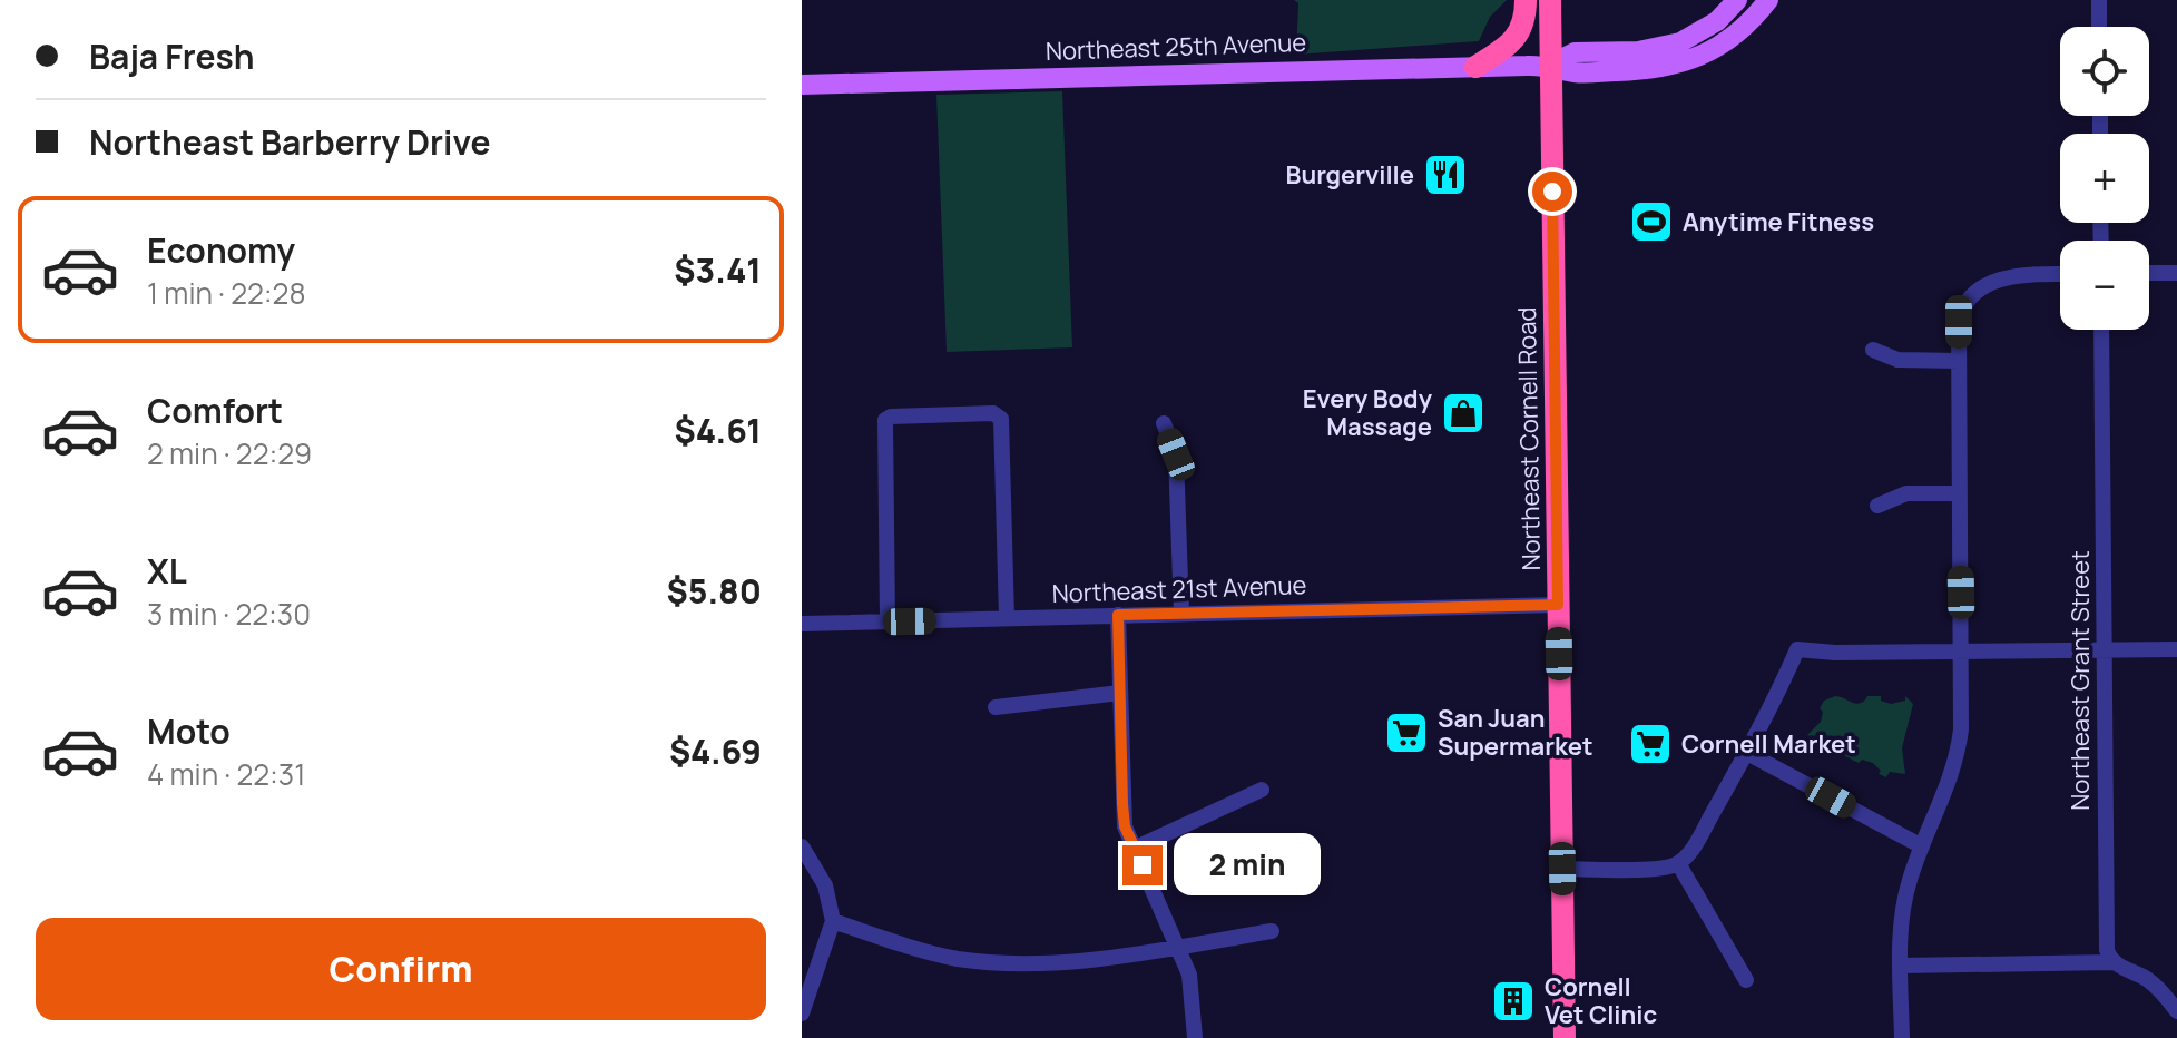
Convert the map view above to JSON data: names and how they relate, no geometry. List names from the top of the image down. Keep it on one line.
{"streets":{"highway":["Northeast Cornell Road"],"main road":["Northeast 25th Avenue"],"street":["Northeast 21st Avenue","Northeast Grant Street"]},"crossings":[["Northeast 25th Avenue","Northeast Cornell Road"],["Northeast Cornell Road","Northeast 21st Avenue"]],"places":{"restaurant":["Burgerville"],"sports":["Anytime Fitness"],"shop":["Every Body Massage"],"supermarket":["San Juan Supermarket","Cornell Market"],"building":["Cornell Vet Clinic"]},"page":{"banner":["Baja Fresh","Northeast Barberry Drive"],"map_buttons":["+","−"],"list":[{"name":"Economy","note":"1 min · 22:28","value":"$3.41"},{"name":"Comfort","note":"2 min · 22:29","value":"$4.61"},{"name":"XL","note":"3 min · 22:30","value":"$5.80"},{"name":"Moto","note":"4 min · 22:31","value":"$4.69"}],"bubble":"2 min","buttons":"Confirm"}}
